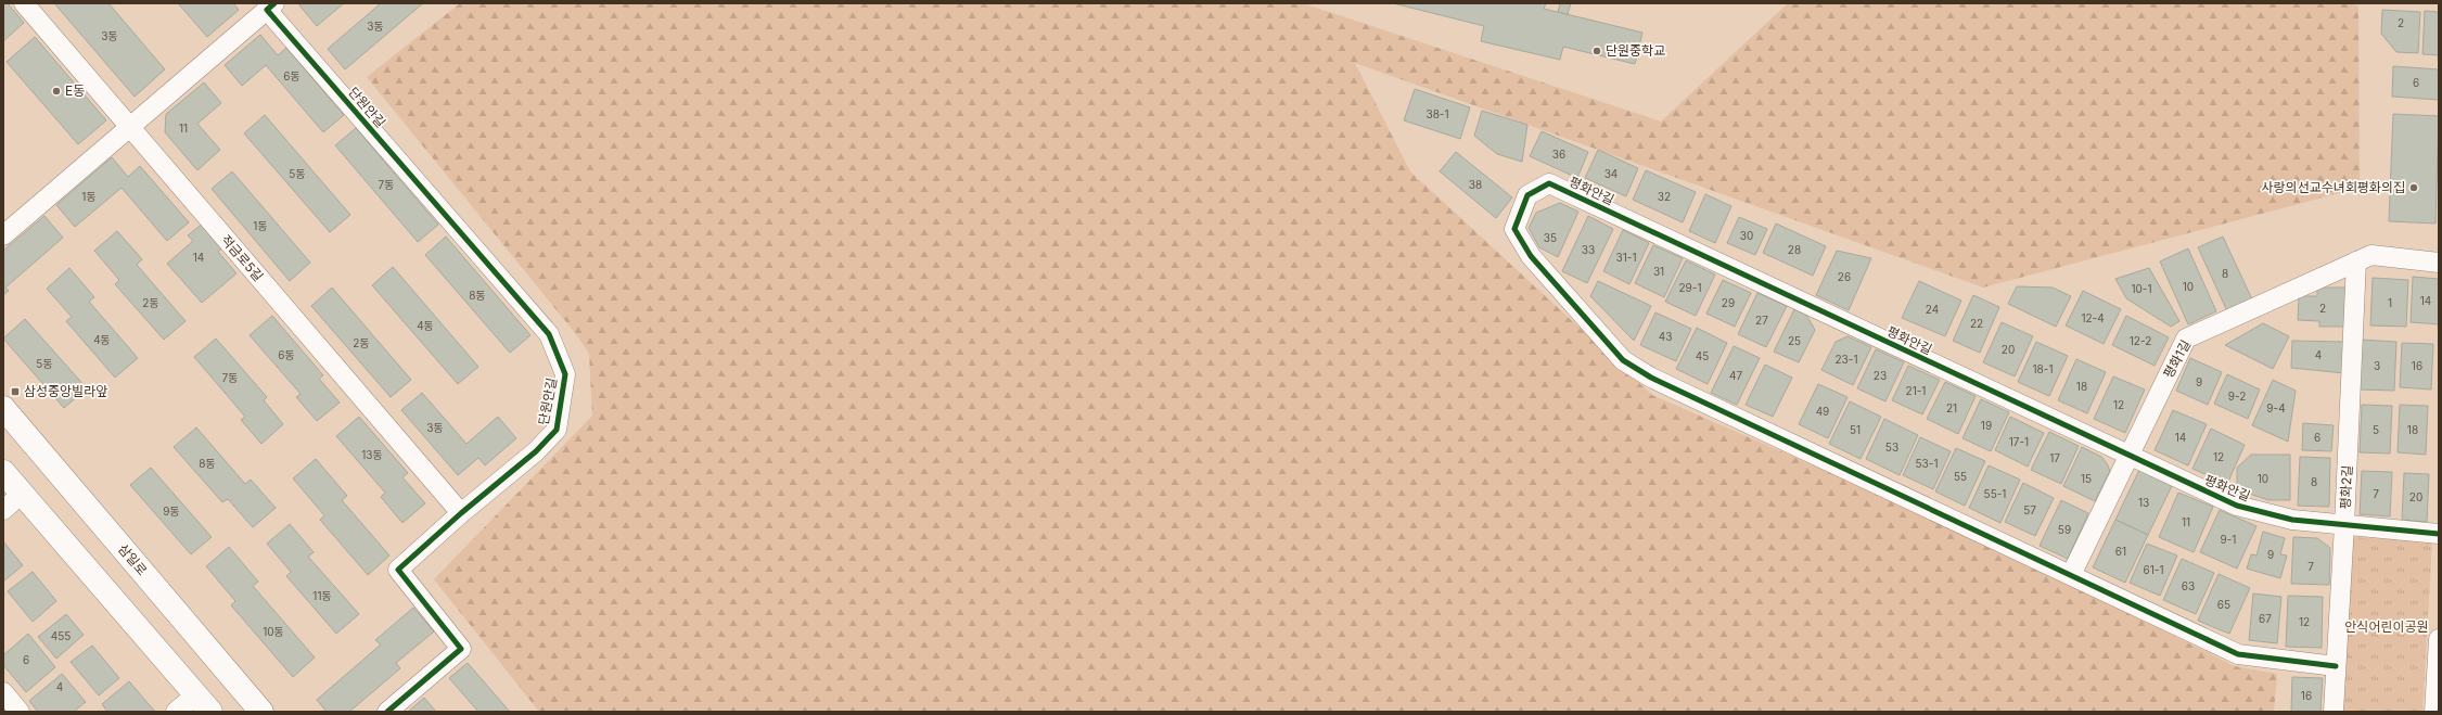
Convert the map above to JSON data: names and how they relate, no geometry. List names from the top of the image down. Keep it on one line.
{"streets":{"main road":["삼일로"],"street":["단원안길","평화안길","적금로5길","평화1길","평화2길"]},"crossings":[["단원안길","적금로5길"],["평화안길","평화1길"],["평화안길","평화2길"],["평화1길","평화2길"]],"parks":["안식어린이공원"],"places":{"other":["단원중학교","E동","사랑의선교수녀회평화의집"],"transit":["삼성중앙빌라앞"]},"house_numbers":["2","3동","3동","6동","6","38-1","11","36","5동","34","7동","38","1동","32","1동","30","35","33","28","14","31-1","31","8","26","10","29-1","10-1","8동","14","2동","29","1","2","24","12-4","27","22","4동","43","4동","25","12-2","2동","20","6동","4","45","23-1","5동","3","16","18-1","47","23","7동","9","18","21-1","9-2","12","21","9-4","49","19","3동","51","5","18","14","6","17-1","53","13동","12","17","8동","53-1","55","15","10","8","55-1","7","20","13","57","9동","11","59","9-1","61","9","7","61-1","63","11동","65","67","12","10동","455","6","4","16"]}
